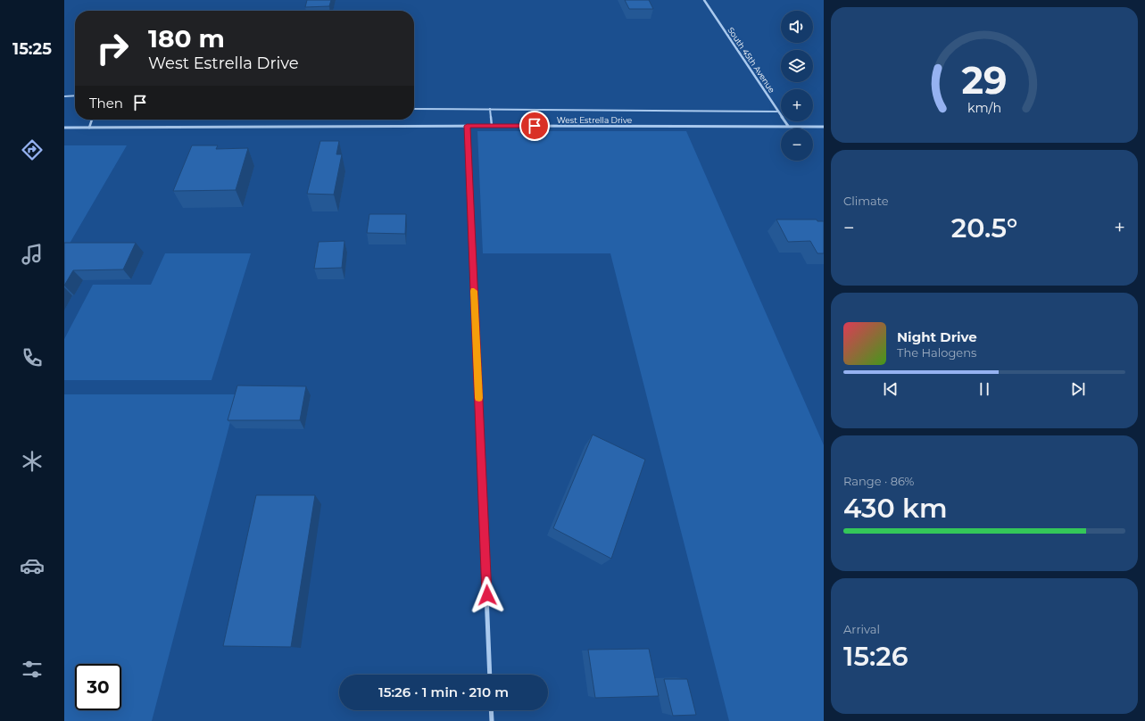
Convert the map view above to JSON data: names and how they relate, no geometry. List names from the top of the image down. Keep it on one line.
{"streets":{"street":["South 45th Avenue","West Estrella Drive"]},"crossings":[["South 45th Avenue","West Estrella Drive"]],"page":{"tabs":"15:25","map_buttons":["+","−"],"turn":["180 m","West Estrella Drive"],"then":"Then","tile":["Climate",["Range · 86%","430 km"],["Arrival","15:26"]],"heat":["−","20.5°","+"],"song":["Night Drive","The Halogens"],"limit":"30","trip":"15:26 · 1 min · 210 m","gauge":["29","km/h"]}}
